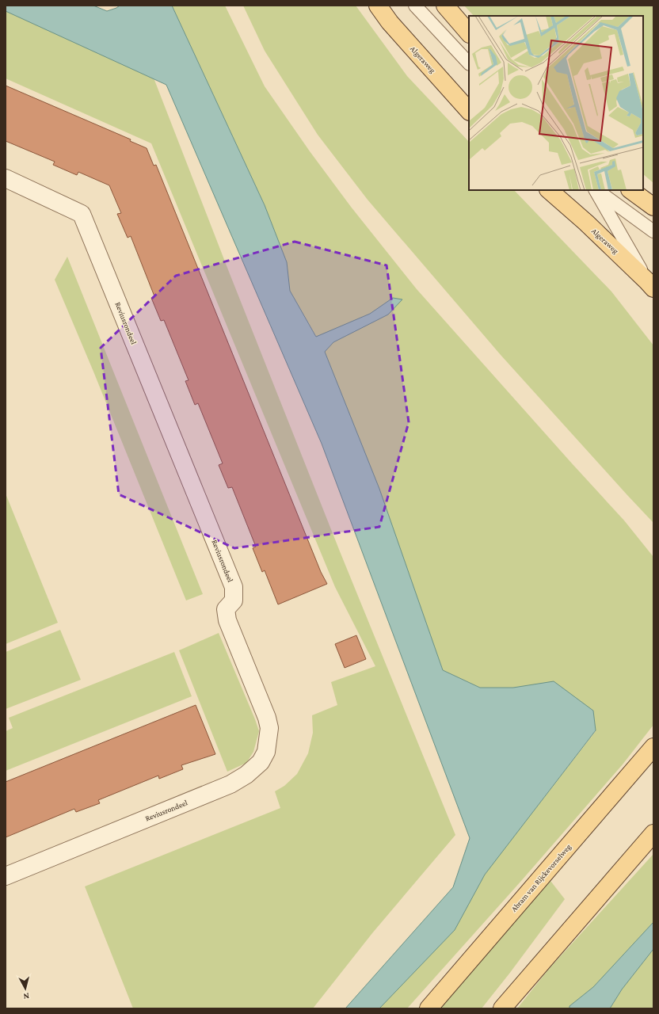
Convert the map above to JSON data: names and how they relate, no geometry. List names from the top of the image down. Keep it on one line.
{"streets":{"main road":["Algeraweg","Abram van Rijckevorselweg"],"street":["Reviusrondeel"]},"north":"bottom"}
